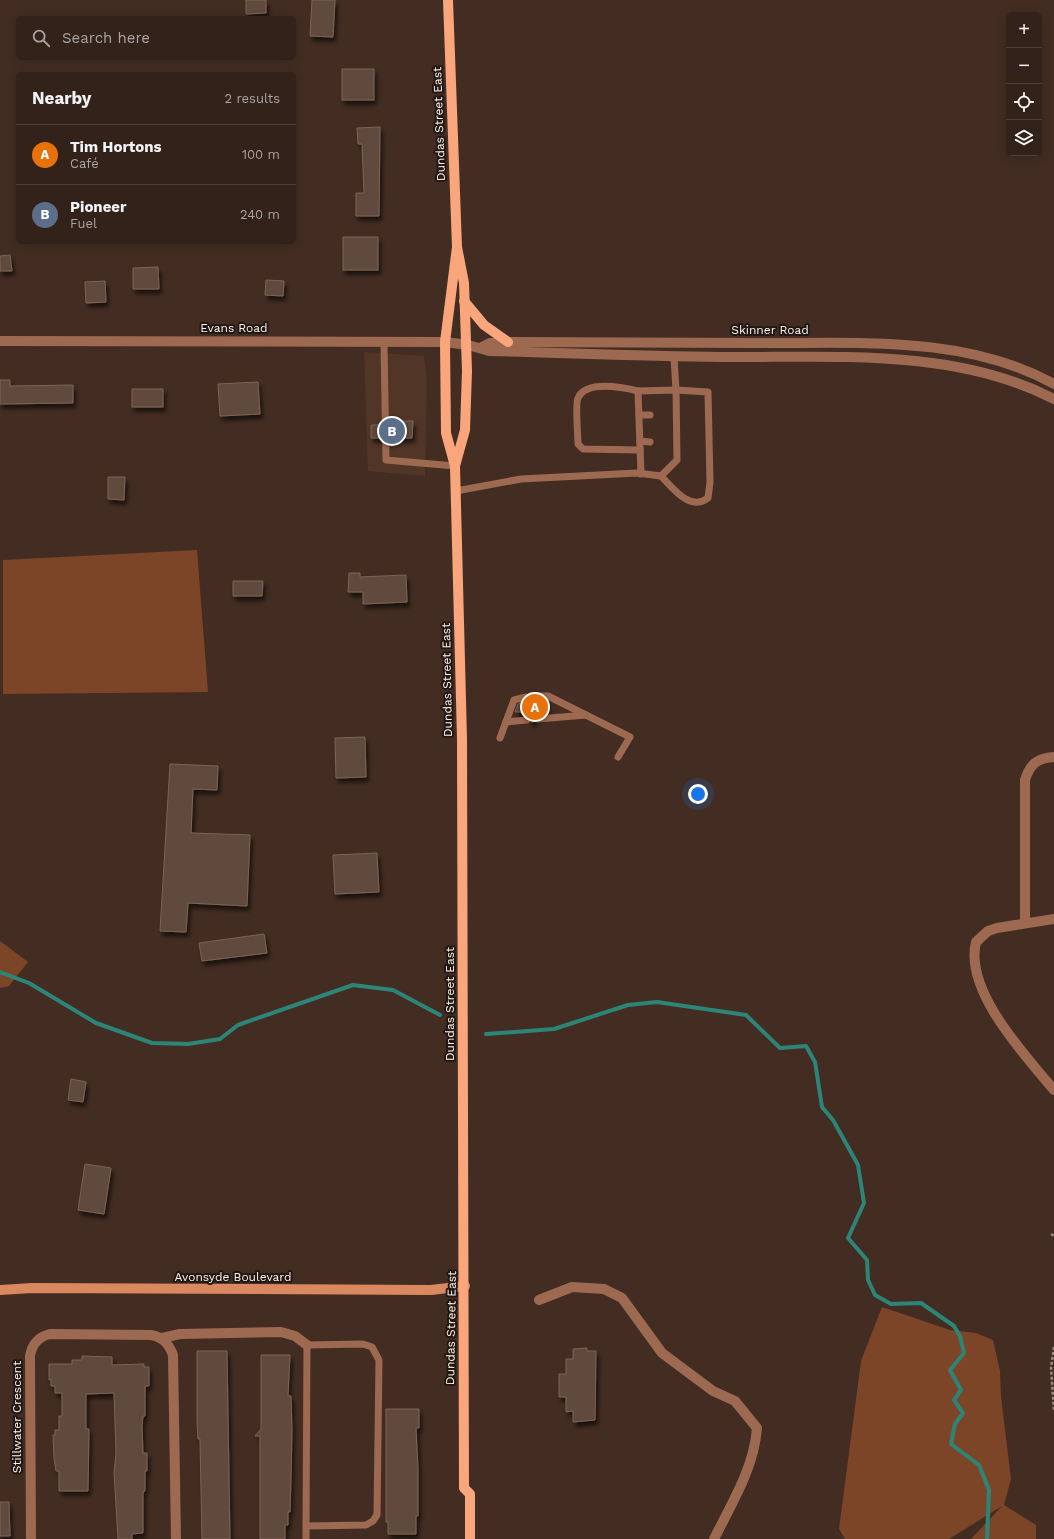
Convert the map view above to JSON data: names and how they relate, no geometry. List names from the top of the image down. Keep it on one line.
{"streets":{"main road":["Dundas Street East","Avonsyde Boulevard"],"street":["Evans Road","Skinner Road","Stillwater Crescent"]},"crossings":[["Dundas Street East","Evans Road"],["Dundas Street East","Skinner Road"],["Dundas Street East","Avonsyde Boulevard"],["Evans Road","Skinner Road"]],"page":{"map_buttons":["+","−"],"search":"Search here","heading":["Nearby","2 results"],"list":[{"mark":"A","name":"Tim Hortons","note":"Café","value":"100 m"},{"mark":"B","name":"Pioneer","note":"Fuel","value":"240 m"}],"pins":["B","A"]}}
